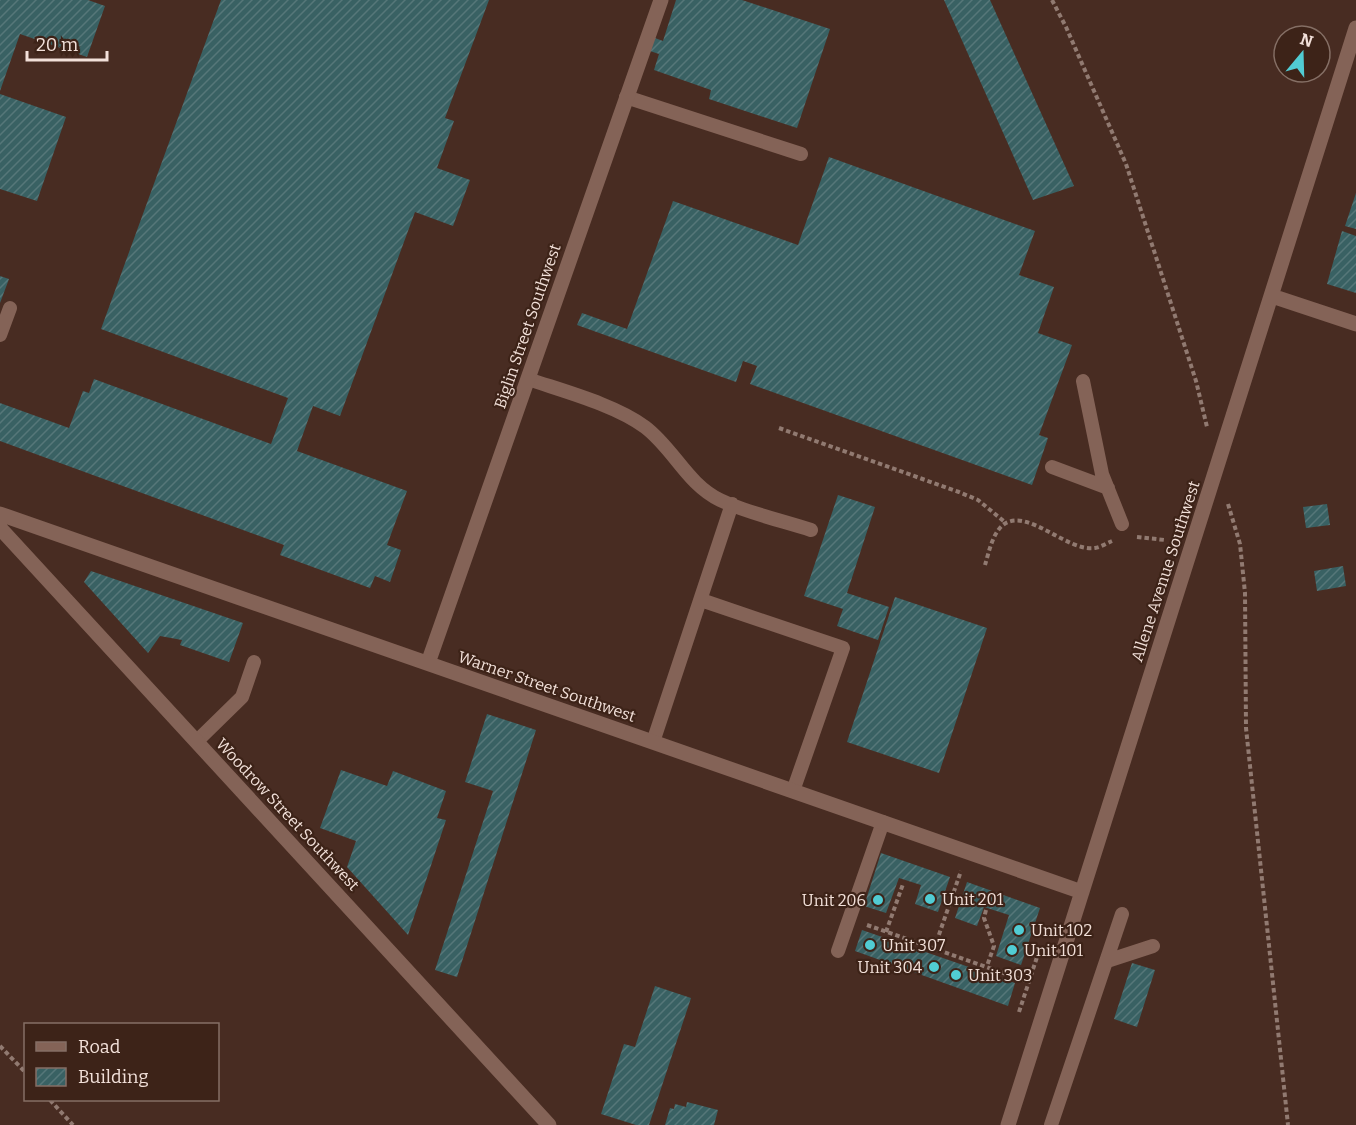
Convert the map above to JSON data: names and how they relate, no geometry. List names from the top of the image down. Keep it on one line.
{"streets":{"street":["Biglin Street Southwest","Allene Avenue Southwest","Warner Street Southwest","Woodrow Street Southwest"]},"crossings":[["Biglin Street Southwest","Warner Street Southwest"],["Allene Avenue Southwest","Warner Street Southwest"]],"places":["Unit 201","Unit 206","Unit 102","Unit 307","Unit 101","Unit 304","Unit 303"],"legend":["Road","Building"],"scale_bar":"20 m","north":"top"}
